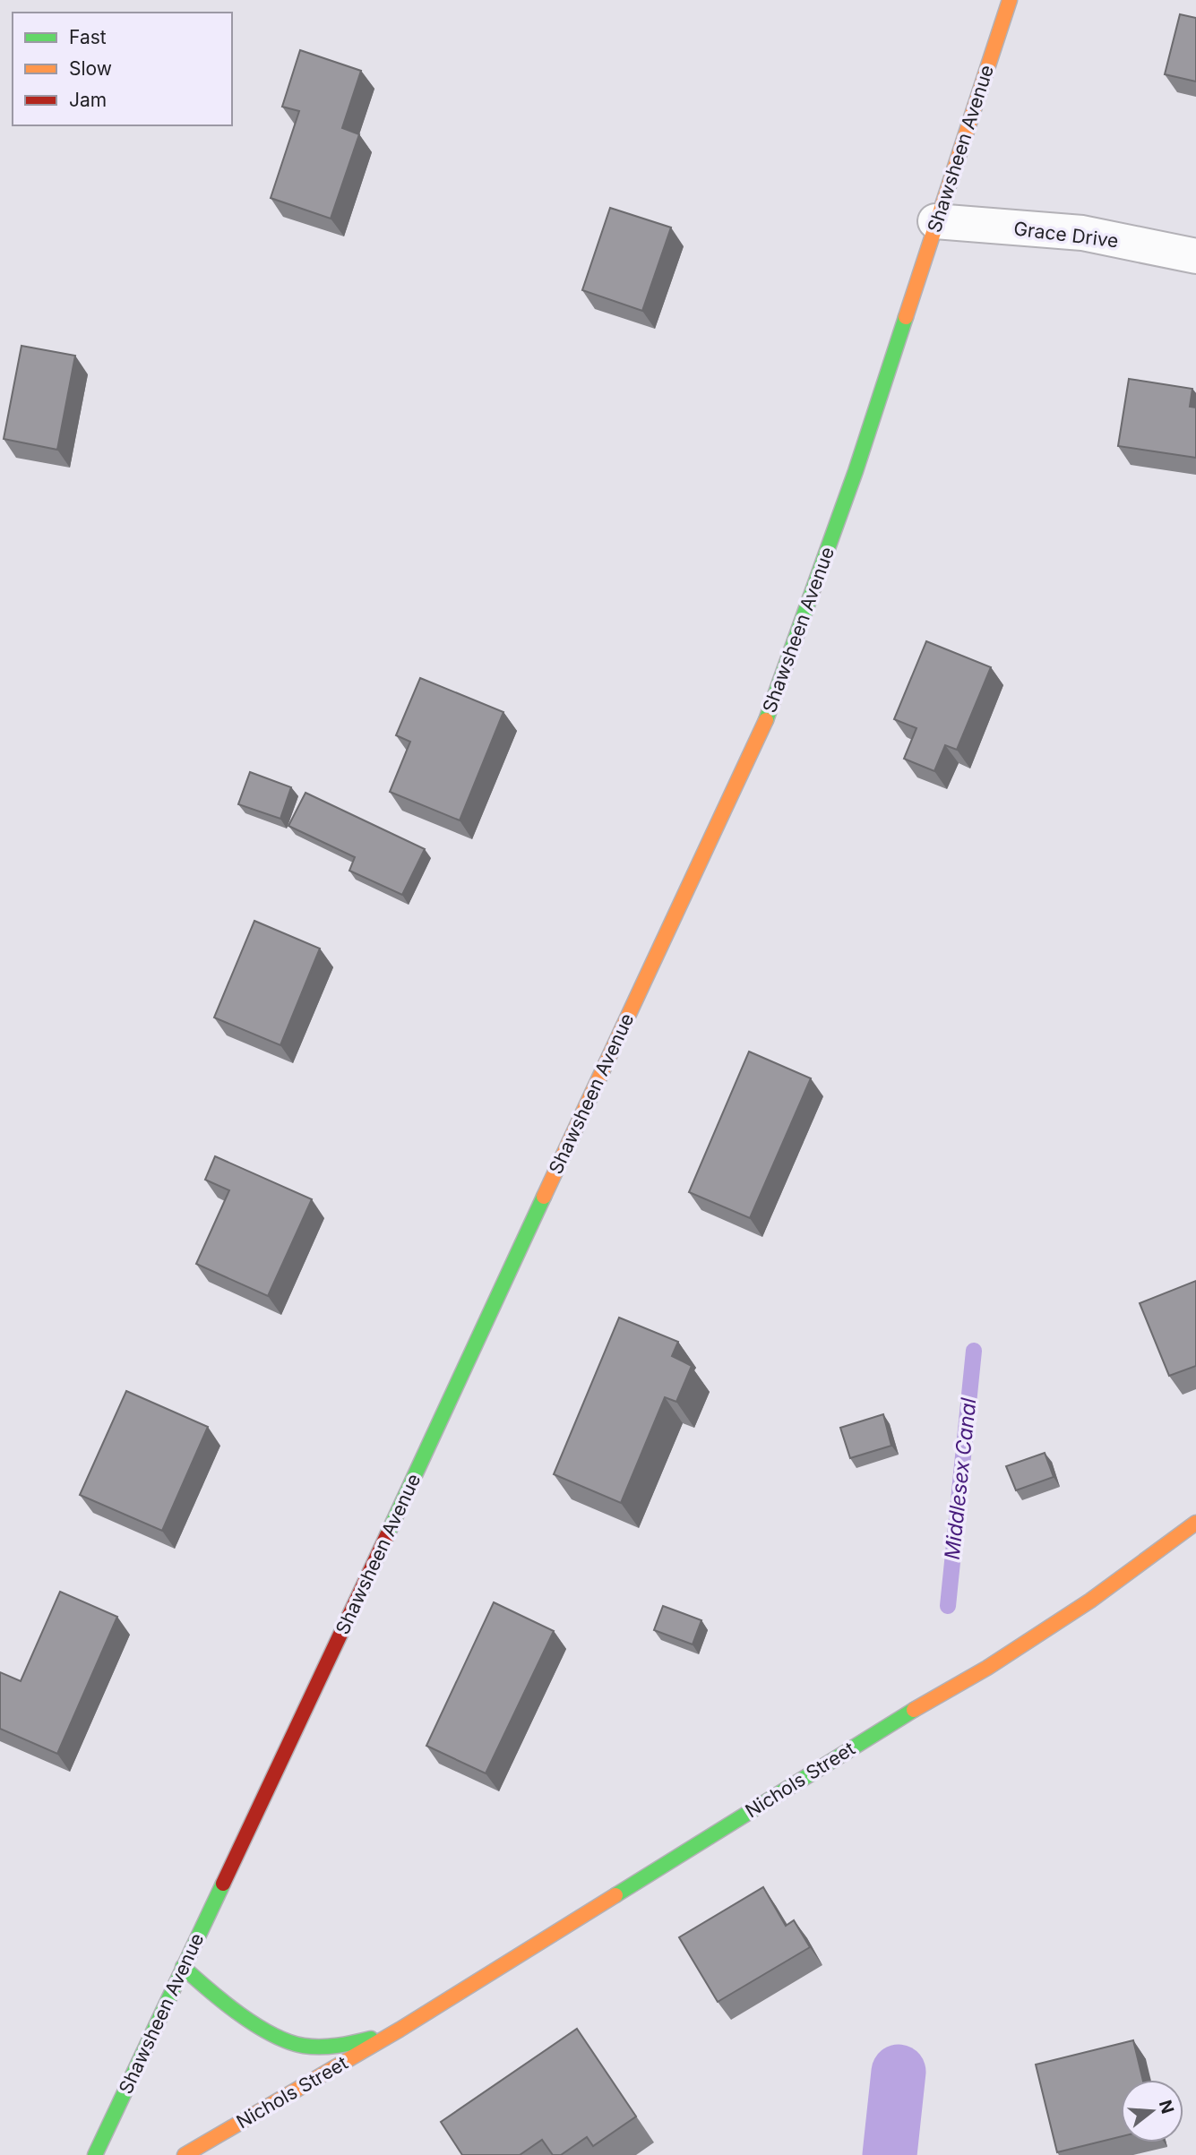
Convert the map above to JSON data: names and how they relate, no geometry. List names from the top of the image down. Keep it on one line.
{"streets":{"main road":["Shawsheen Avenue","Nichols Street"],"street":["Grace Drive"]},"crossings":[["Shawsheen Avenue","Grace Drive"],["Shawsheen Avenue","Nichols Street"]],"water":["Middlesex Canal"],"legend":["Fast","Slow","Jam"],"north":"right"}
